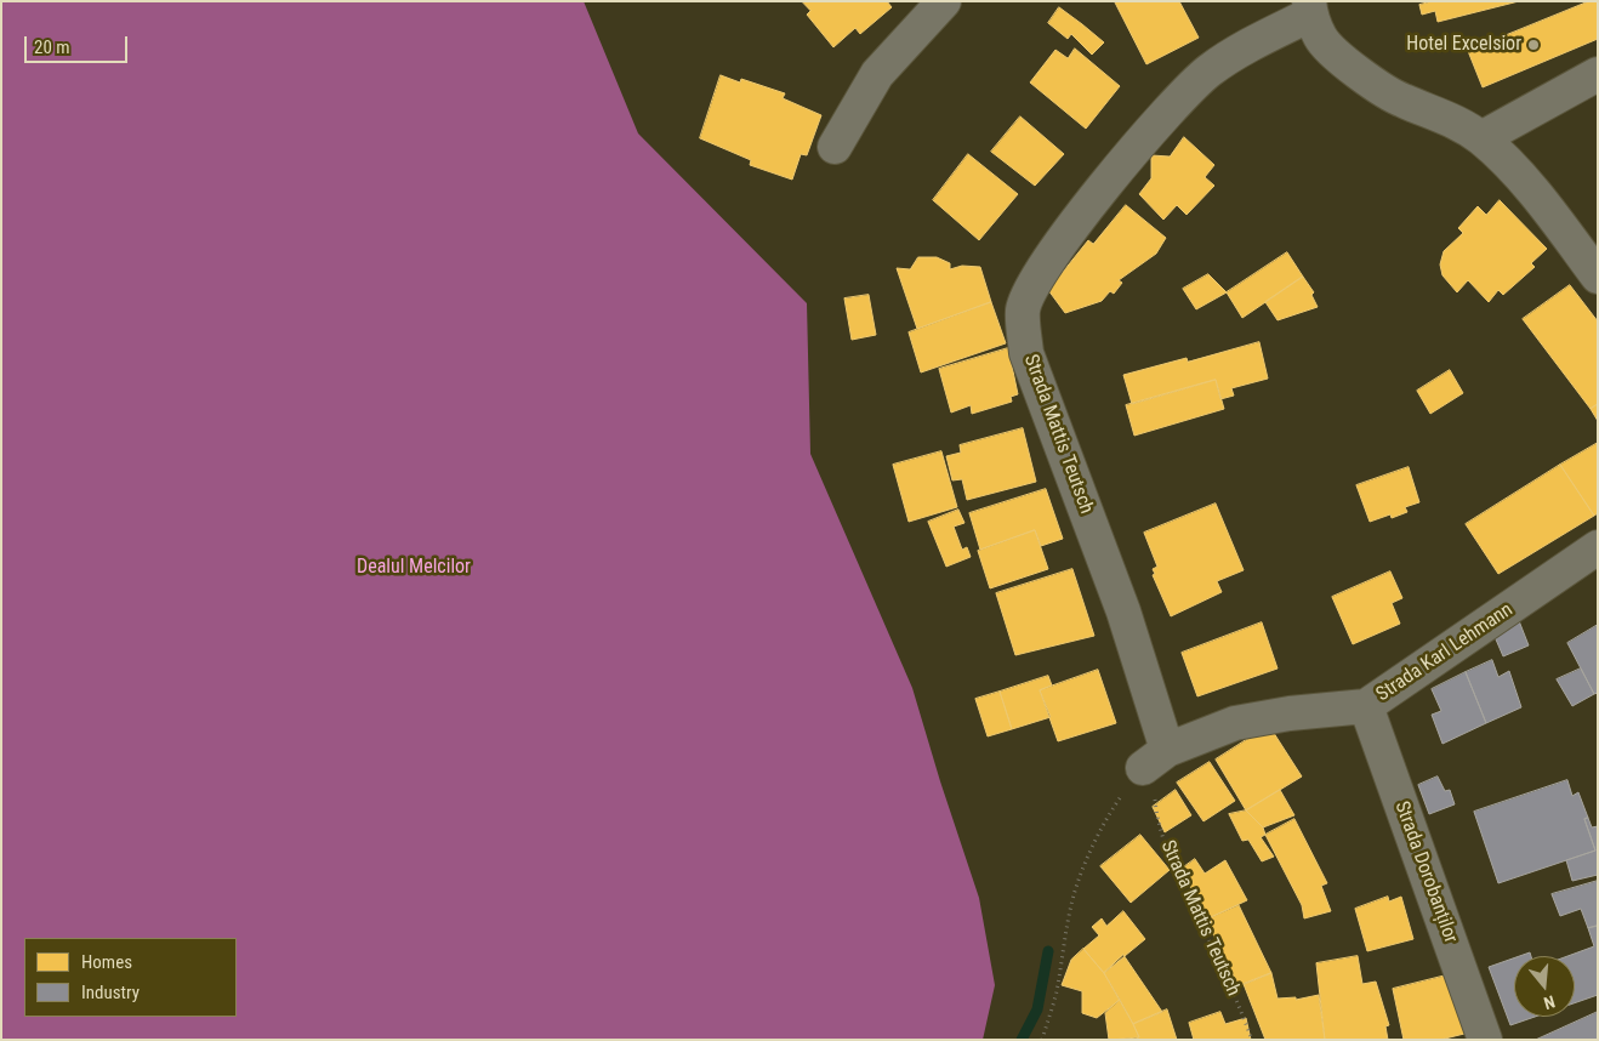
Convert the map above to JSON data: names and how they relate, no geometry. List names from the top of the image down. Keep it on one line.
{"streets":{"street":["Strada Mattis Teutsch","Strada Karl Lehmann","Strada Dorobanților"]},"crossings":[["Strada Mattis Teutsch","Strada Karl Lehmann"],["Strada Karl Lehmann","Strada Dorobanților"]],"parks":["Dealul Melcilor"],"places":["Hotel Excelsior"],"legend":["Homes","Industry"],"scale_bar":"20 m","north":"bottom"}
